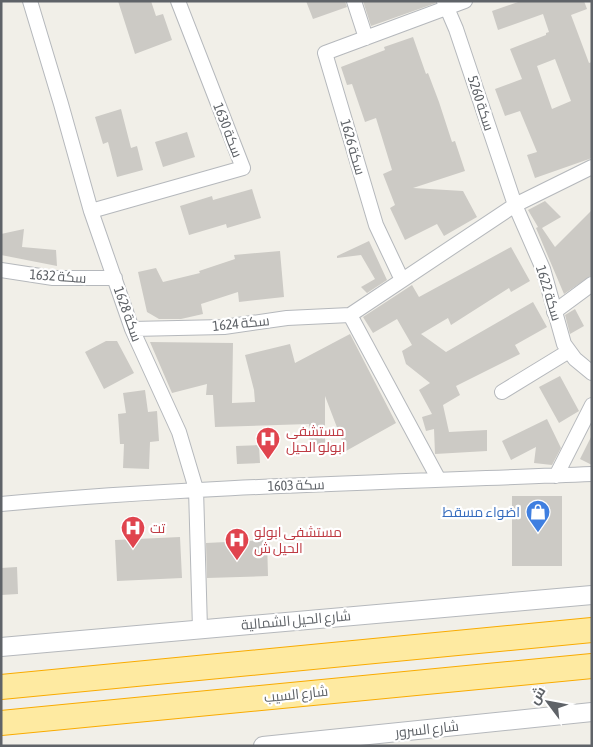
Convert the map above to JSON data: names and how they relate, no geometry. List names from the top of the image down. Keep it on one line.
{"streets":{"highway":["شارع السيب"],"street":["سكة 5260","سكة 1630","سكة 1626","سكة 1632","سكة 1622","سكة 1628","سكة 1624","سكة 1603","شارع الحيل الشمالية","شارع السرور"]},"crossings":[["سكة 5260","سكة 1626"],["سكة 5260","سكة 1622"],["سكة 5260","سكة 1624"],["سكة 1630","سكة 1628"],["سكة 1626","سكة 1624"],["سكة 1632","سكة 1628"],["سكة 1622","سكة 1624"],["سكة 1628","سكة 1624"],["سكة 1628","سكة 1603"],["سكة 1628","شارع الحيل الشمالية"]],"places":{"hospital":["مستشفى ابولو الحيل","تت","مستشفى ابولو الحيل ش"],"shop":["اضواء مسقط"]},"north":"top left"}
